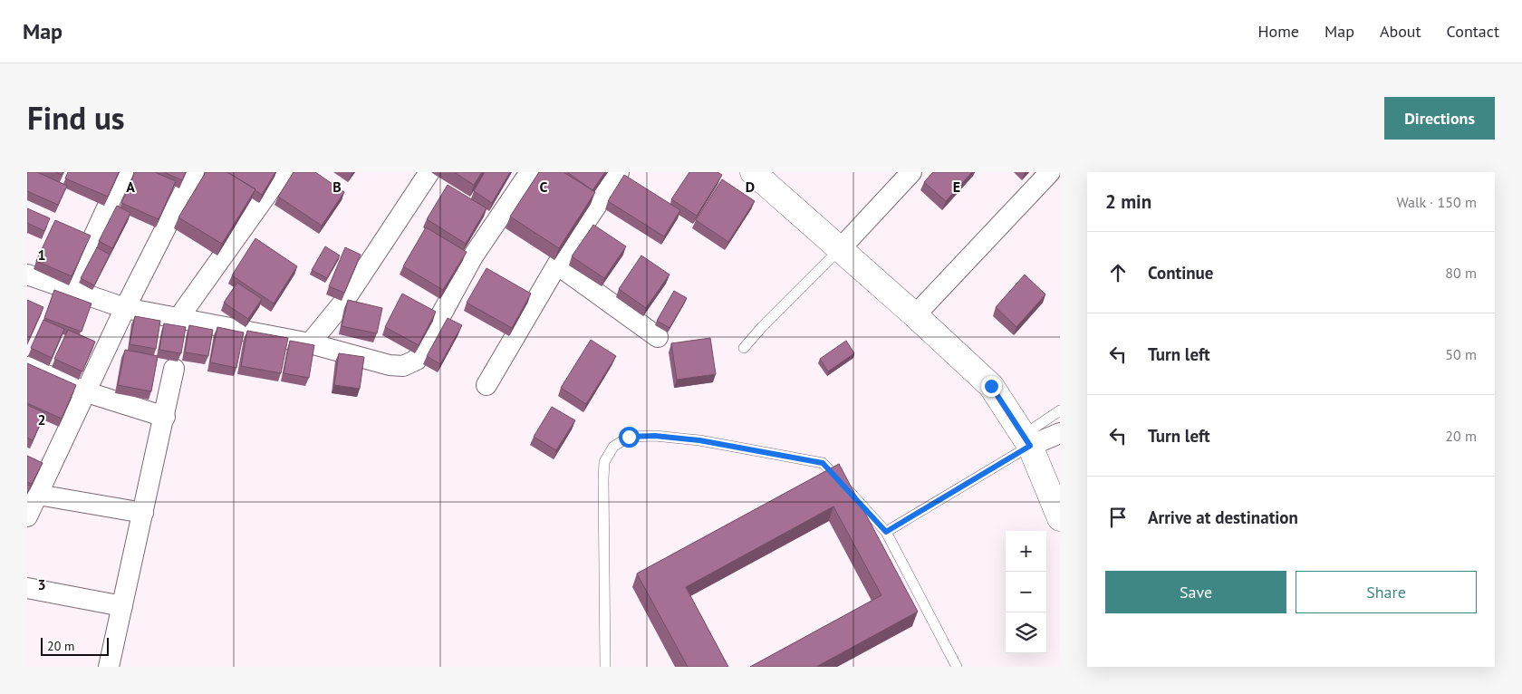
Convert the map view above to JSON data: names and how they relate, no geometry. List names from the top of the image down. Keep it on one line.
{"scale_bar":"20 m","page":{"header":"Map","nav":["Home","Map","About","Contact"],"title":"Find us","buttons":["Directions",["Save","Share"]],"heading":["2 min","Walk · 150 m"],"list":[["Continue","80 m"],["Turn left","50 m"],["Turn left","20 m"],"Arrive at destination"],"map_buttons":["+","−"],"scale":"20 m"},"grid":{"columns":["A","B","C","D","E"],"rows":["1","2","3"]}}
